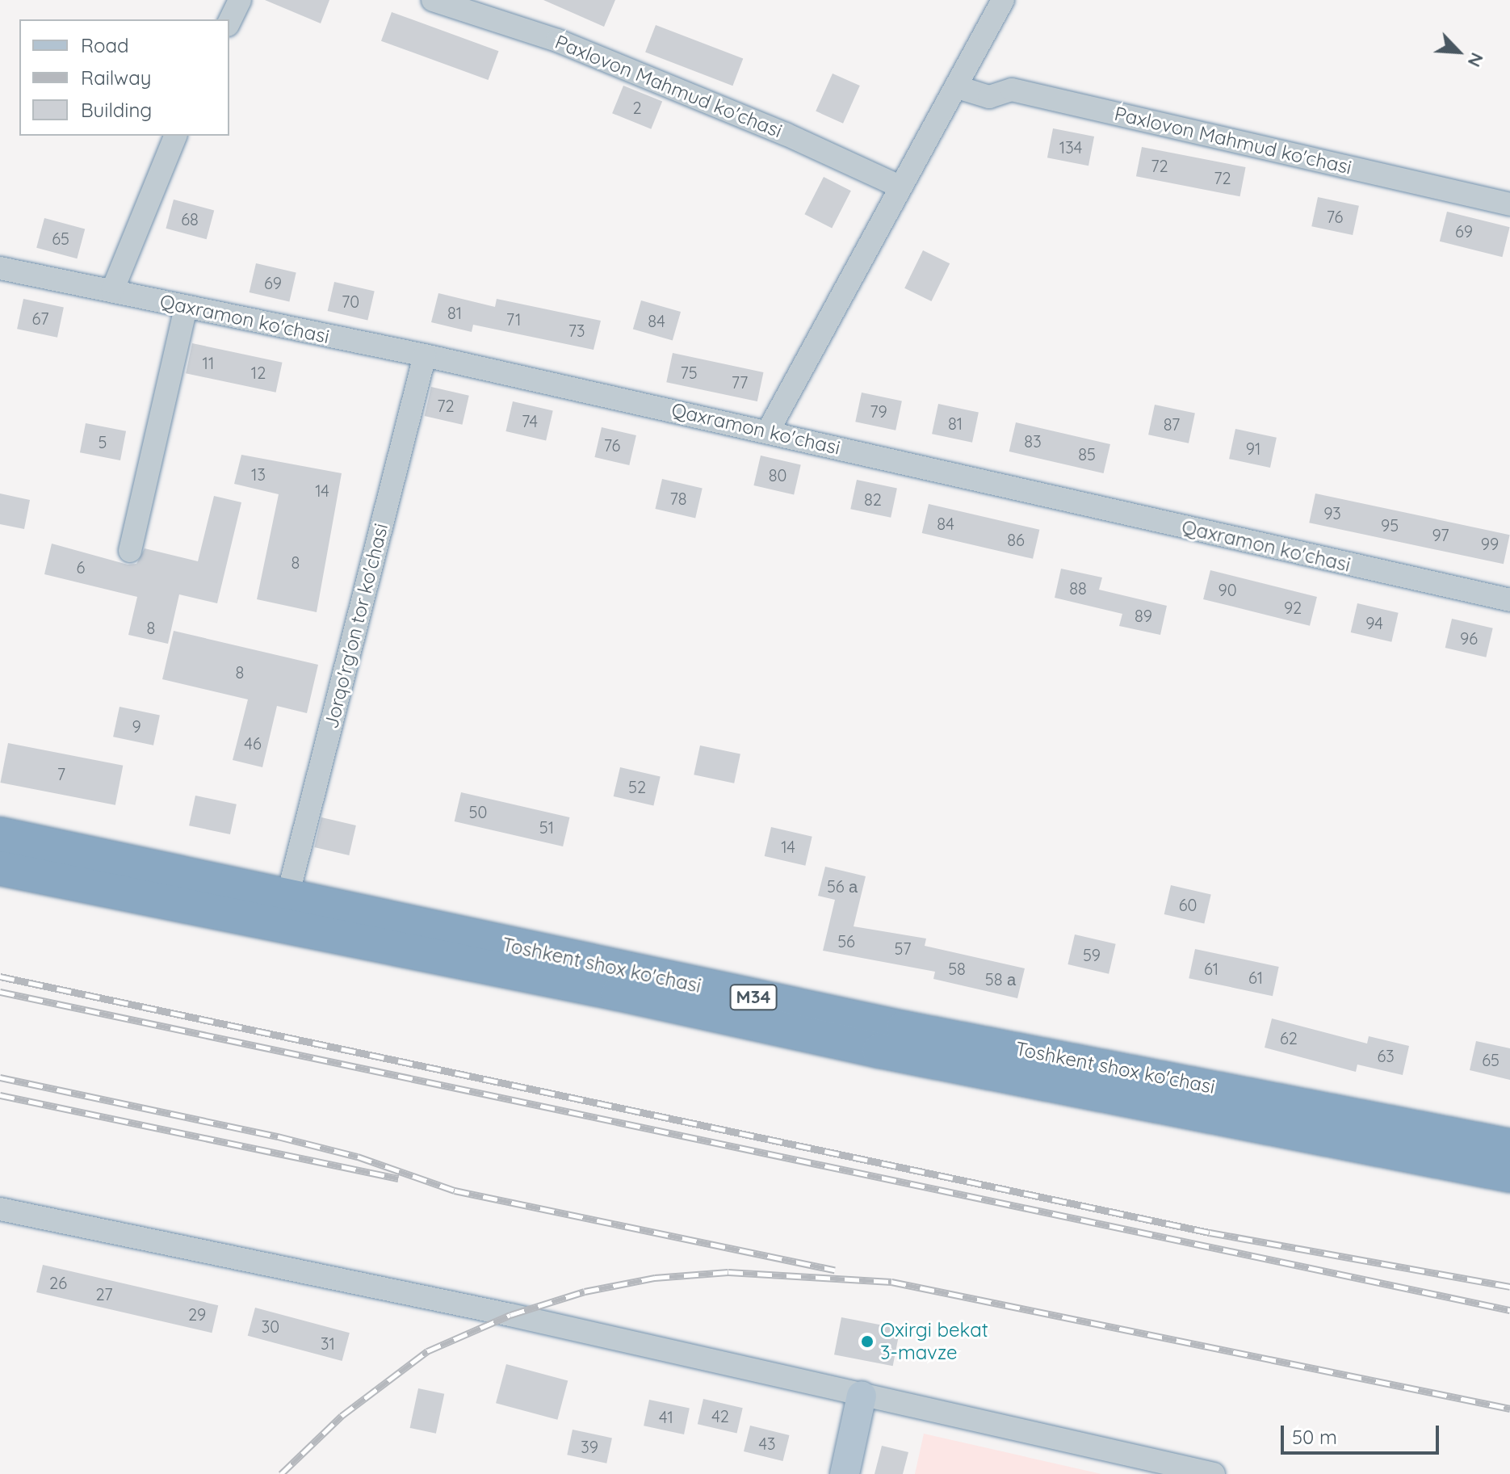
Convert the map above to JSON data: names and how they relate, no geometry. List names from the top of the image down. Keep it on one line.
{"streets":{"highway":["Toshkent shox ko'chasi","M34"],"street":["Paxlovon Mahmud ko'chasi","Qaxramon ko'chasi","Jorqo'rg'on tor ko'chasi"]},"crossings":[["Qaxramon ko'chasi","Jorqo'rg'on tor ko'chasi"],["Jorqo'rg'on tor ko'chasi","Toshkent shox ko'chasi"]],"places":["Oxirgi bekat 3-mavze"],"house_numbers":["2","134","72","72","76","68","69","65","69","70","81","67","71","84","73","11","12","75","77","72","79","74","81","87","83","5","76","91","85","13","80","14","78","82","93","84","95","97","86","99","8","6","88","90","92","89","94","8","96","8","9","46","7","52","50","51","14","56 а","60","56","57","59","58","61","61","58 а","62","63","65","26","27","29","30","31","42","41","43","39"],"legend":["Road","Railway","Building"],"scale_bar":"50 m","north":"bottom right"}
